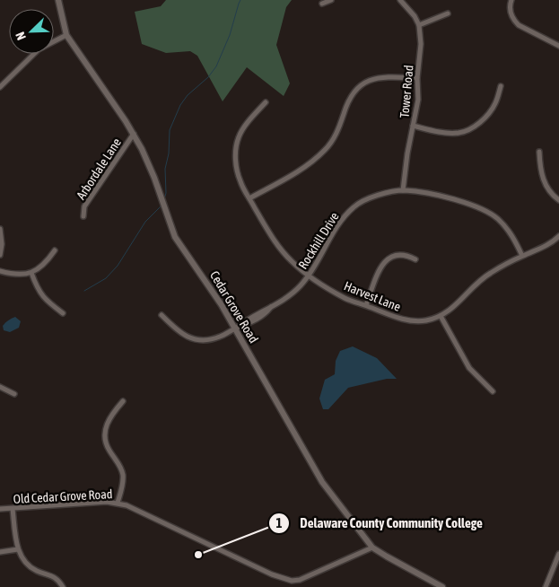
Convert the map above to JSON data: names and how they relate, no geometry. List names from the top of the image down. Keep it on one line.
{"streets":{"street":["Tower Road","Arbordale Lane","Rockhill Drive","Harvest Lane","Cedar Grove Road","Old Cedar Grove Road"]},"crossings":[["Tower Road","Rockhill Drive"],["Arbordale Lane","Cedar Grove Road"],["Rockhill Drive","Harvest Lane"],["Rockhill Drive","Cedar Grove Road"],["Cedar Grove Road","Old Cedar Grove Road"]],"places":["Delaware County Community College"],"north":"bottom left"}
